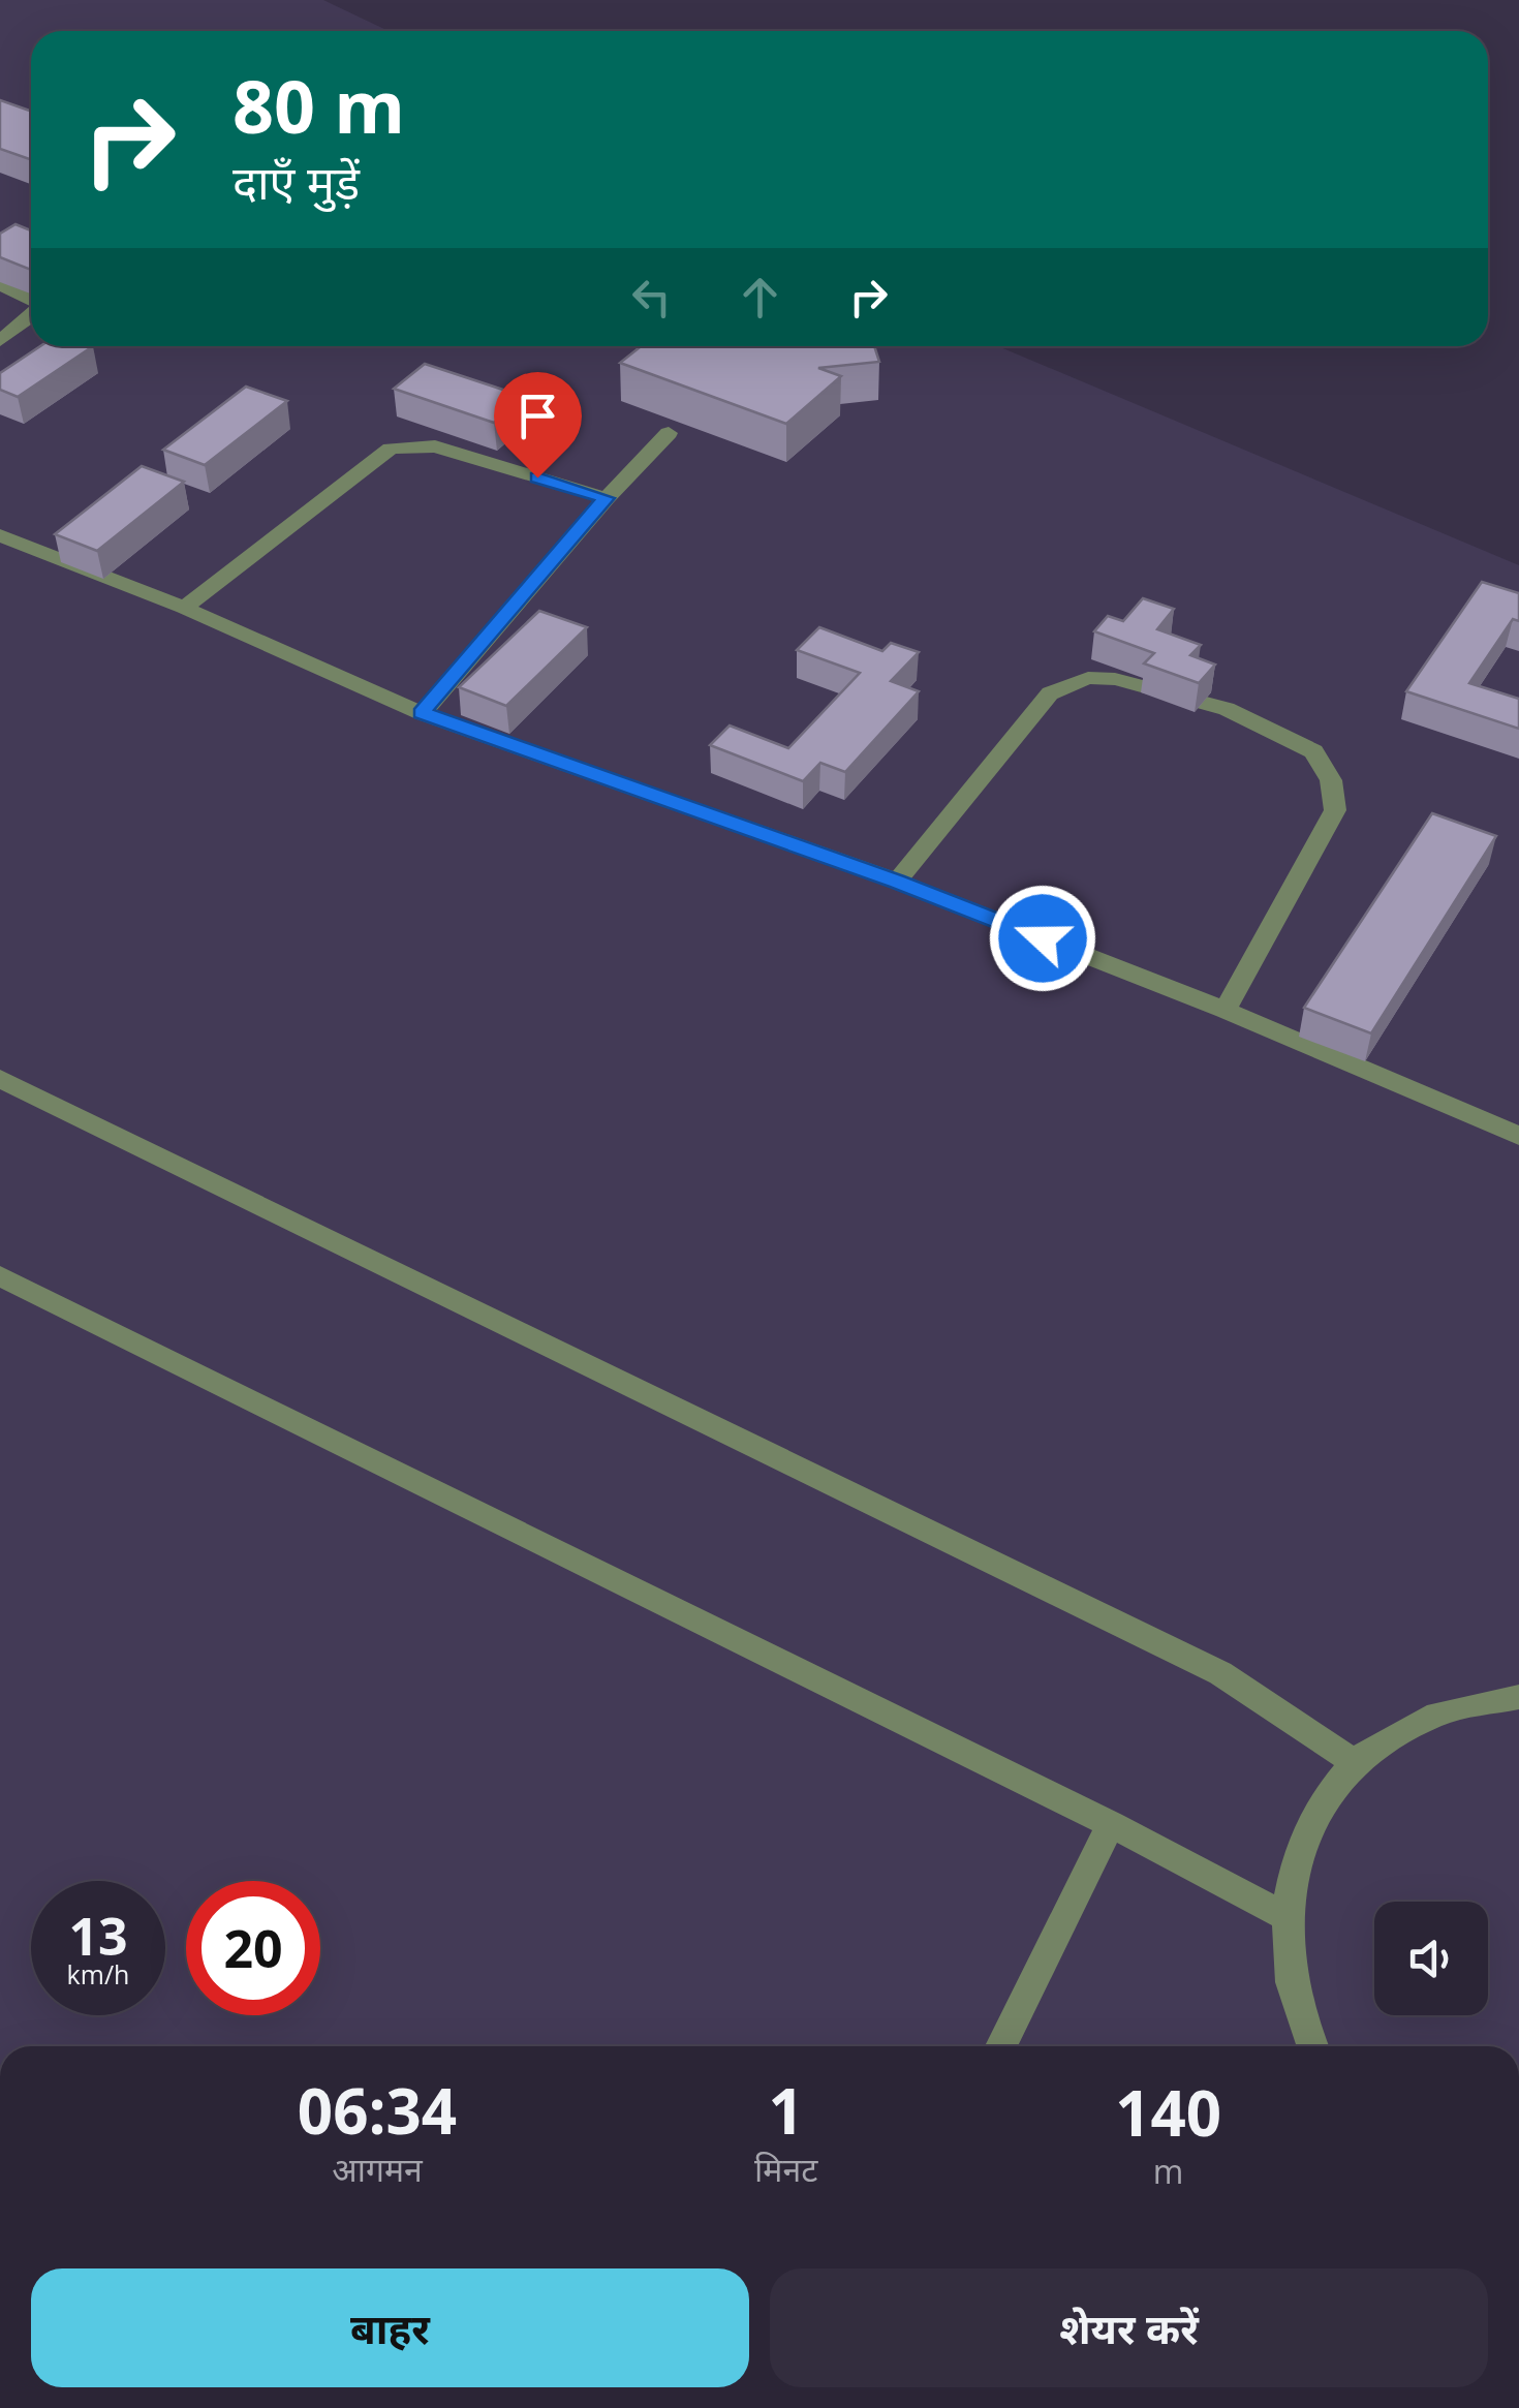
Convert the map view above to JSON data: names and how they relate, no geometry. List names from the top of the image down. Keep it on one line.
{"page":{"turn":["80 m","दाएँ मुड़ें"],"speed":"13 km/h","limit":"20","eta":["06:34","आगमन","1","मिनट","140","m"],"buttons":["बाहर","शेयर करें"]}}
